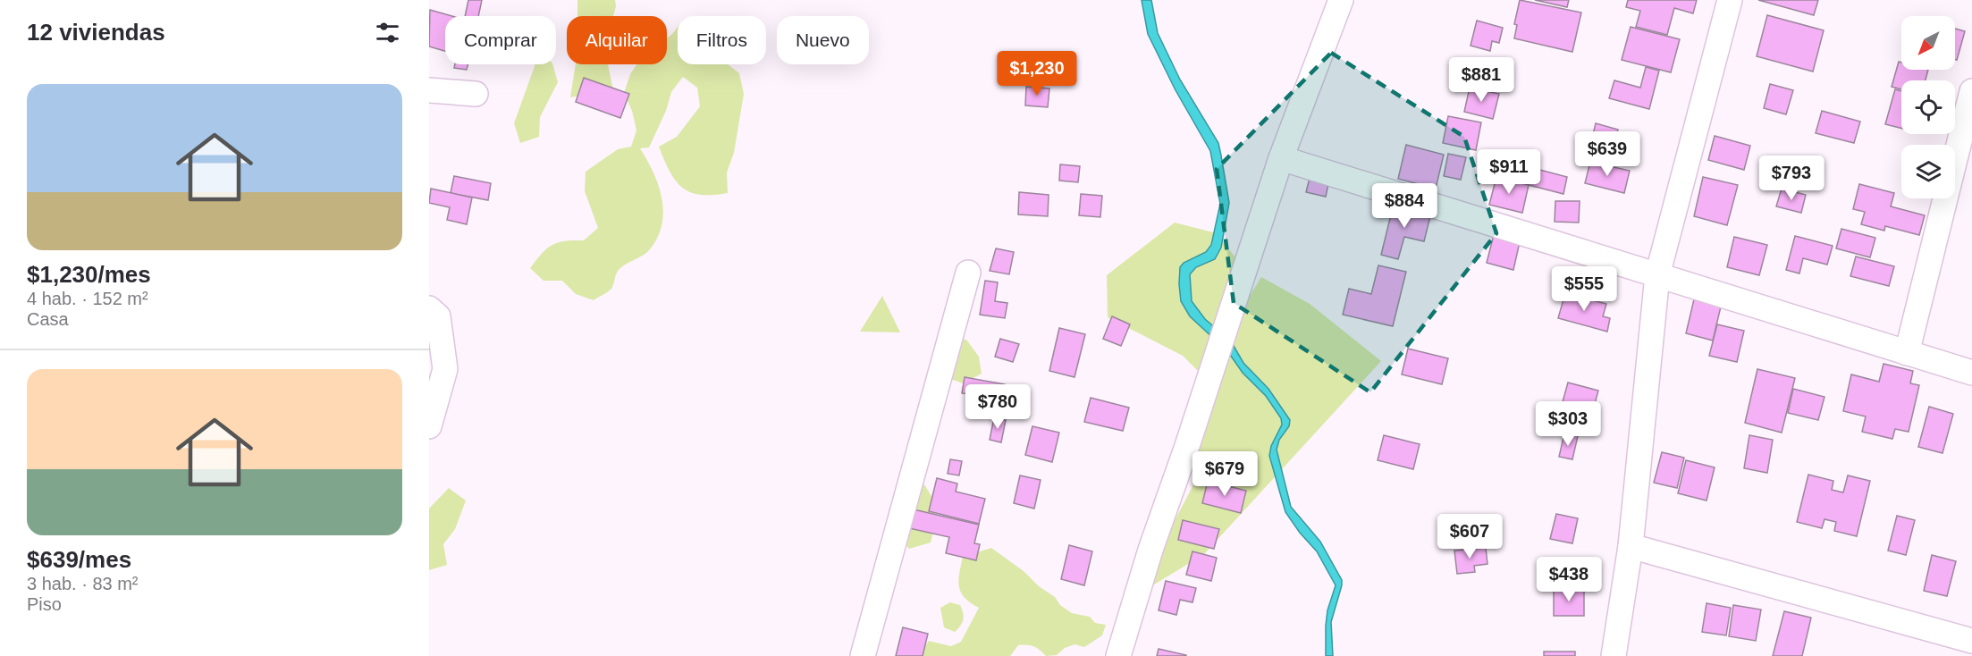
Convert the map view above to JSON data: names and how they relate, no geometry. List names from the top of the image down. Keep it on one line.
{"north":"bottom left","page":{"heading":"12 viviendas","chip":["Comprar","Alquilar","Filtros","Nuevo"],"price":["$1,230","$881","$639","$911","$793","$884","$555","$780","$303","$679","$607","$438"],"list":[{"name":"$1,230/mes","note":"4 hab. · 152 m² · Casa"},{"name":"$639/mes","note":"3 hab. · 83 m² · Piso"}]}}
